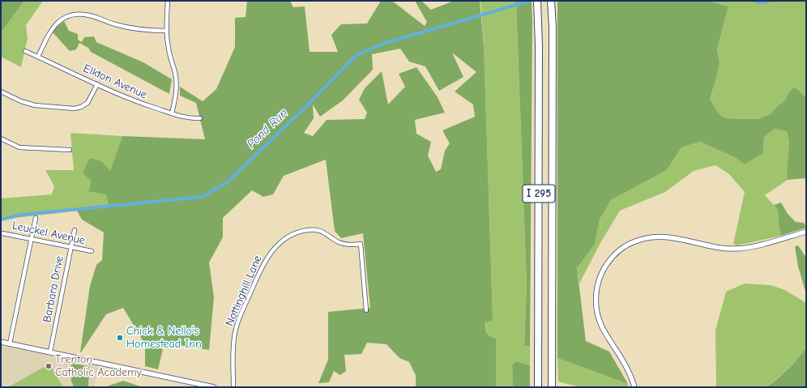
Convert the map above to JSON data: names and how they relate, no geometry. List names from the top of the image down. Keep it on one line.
{"streets":{"highway":["I 295"],"street":["Elkton Avenue","Leuckel Avenue","Barbara Drive","Nottinghill Lane"]},"crossings":[["Leuckel Avenue","Barbara Drive"]],"water":["Pond Run"],"places":["Chick & Nello’s Homestead Inn","Trenton Catholic Academy"]}
